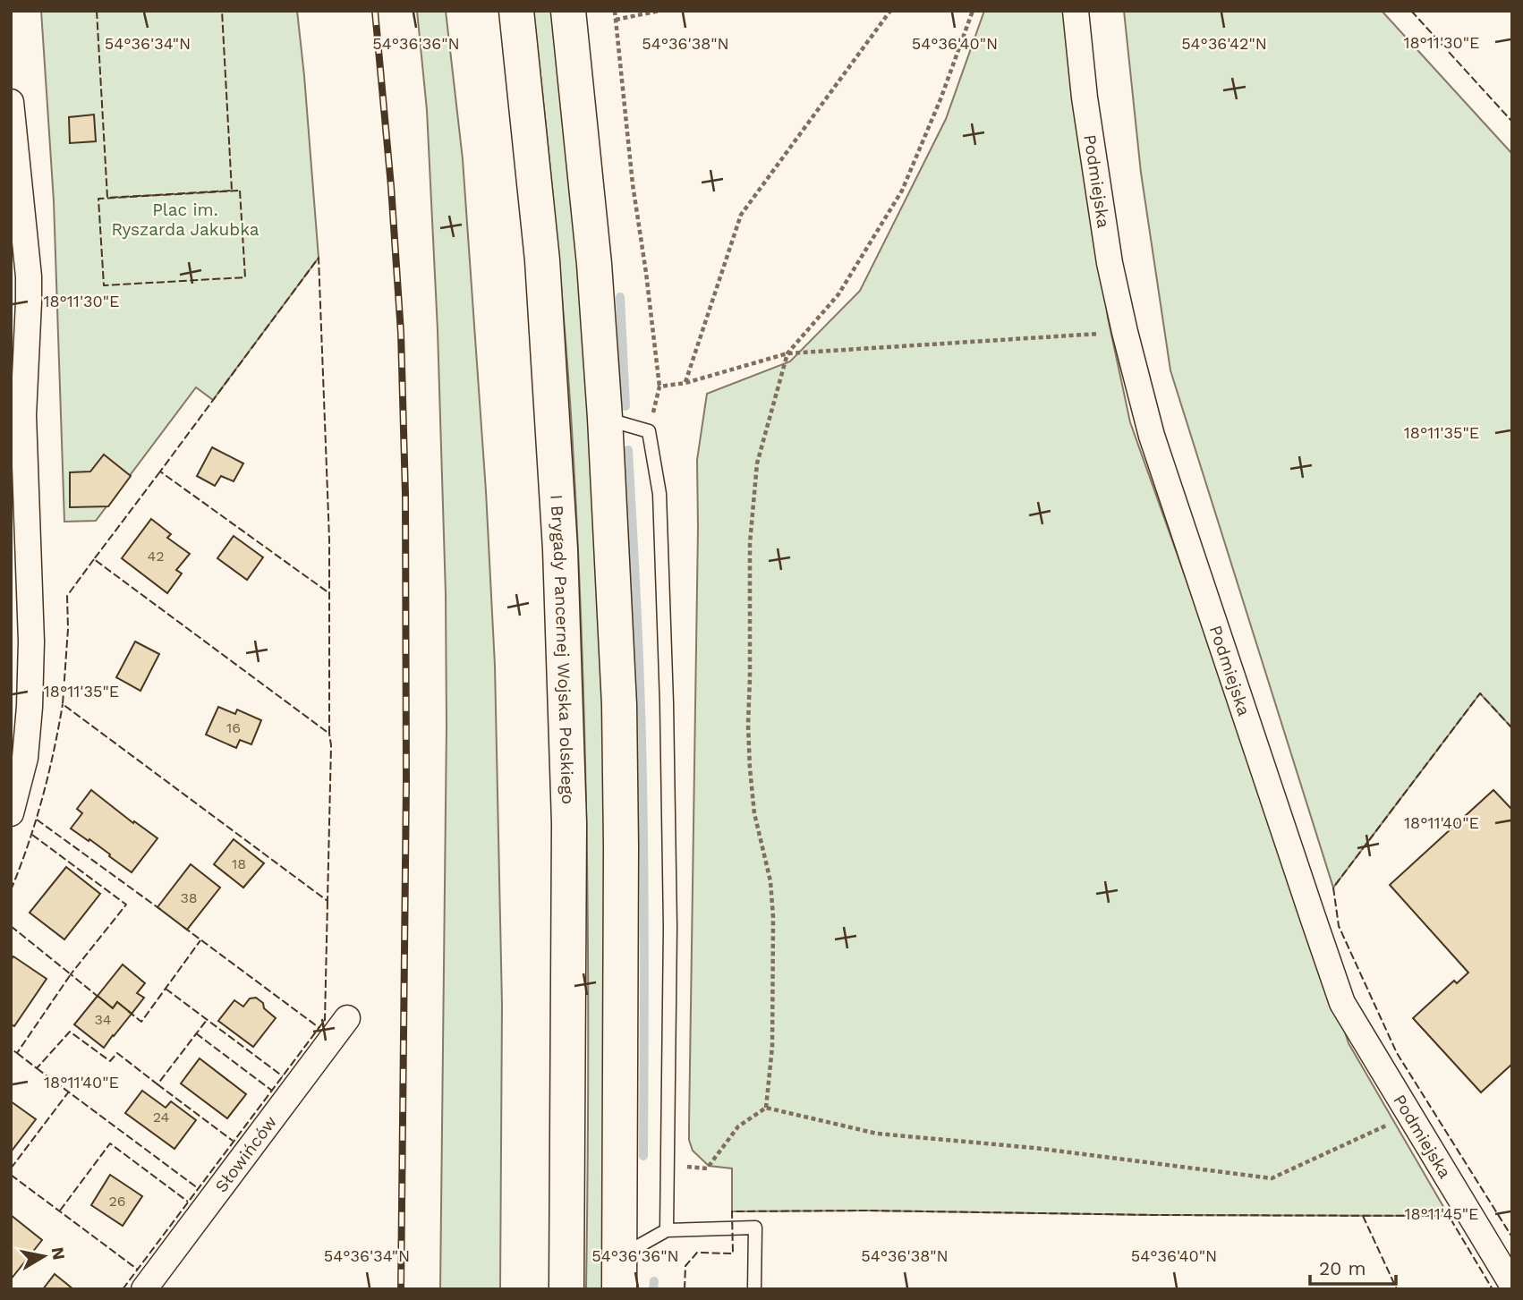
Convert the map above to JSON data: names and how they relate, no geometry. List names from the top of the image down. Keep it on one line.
{"streets":{"main road":["I Brygady Pancernej Wojska Polskiego"],"street":["Podmiejska","Słowińców"]},"parks":["Plac im. Ryszarda Jakubka"],"house_numbers":["42","16","18","38","34","24","26"],"scale_bar":"20 m","north":"right","coordinates":["18°11'30\"E","54°36'34\"N","54°36'36\"N","54°36'38\"N","54°36'40\"N","54°36'42\"N","18°11'35\"E","18°11'40\"E","18°11'45\"E"]}
